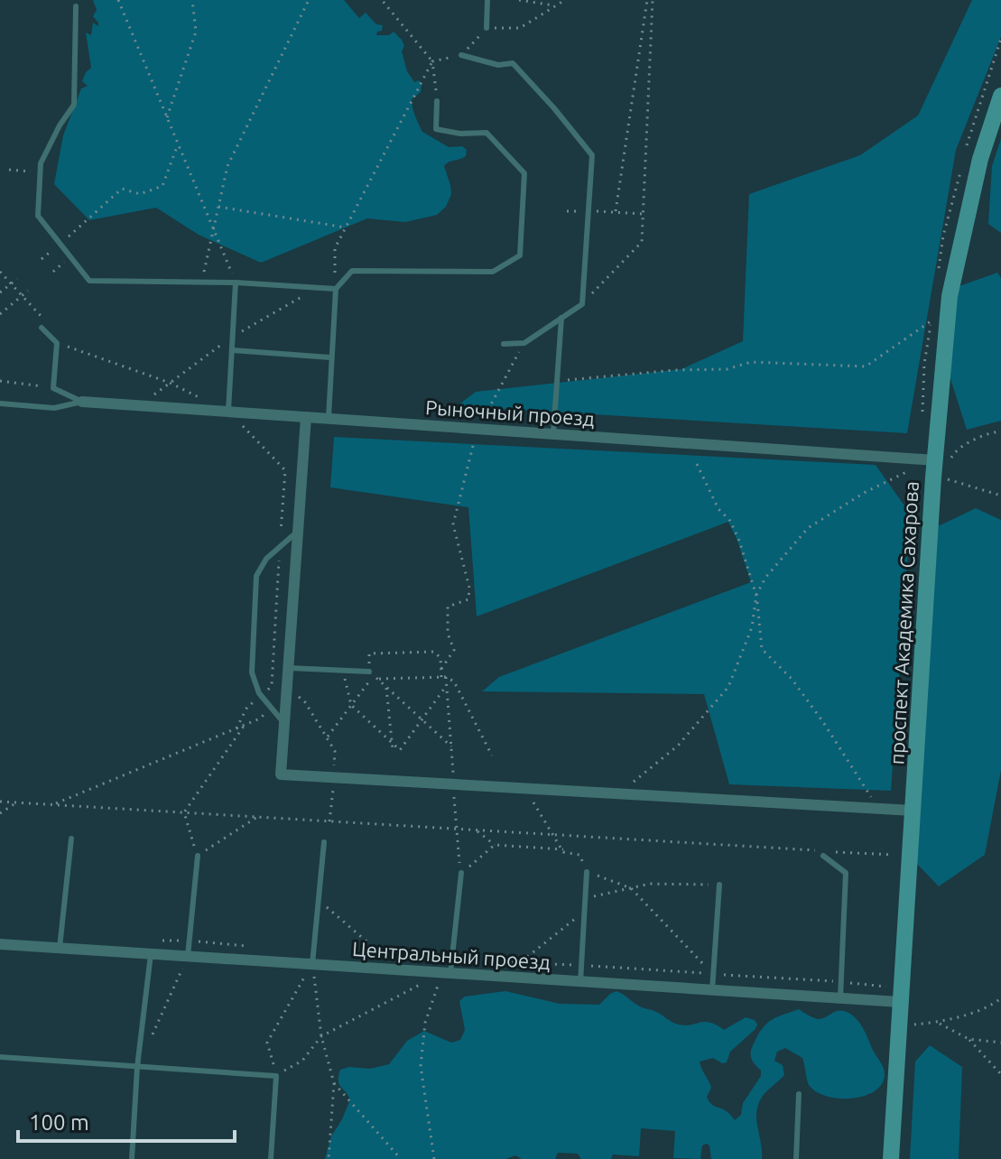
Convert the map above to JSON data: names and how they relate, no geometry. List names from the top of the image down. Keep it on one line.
{"streets":{"street":["Рыночный проезд","проспект Академика Сахарова","Центральный проезд"]},"crossings":[["Рыночный проезд","проспект Академика Сахарова"],["проспект Академика Сахарова","Центральный проезд"]],"scale_bar":"100 m"}
